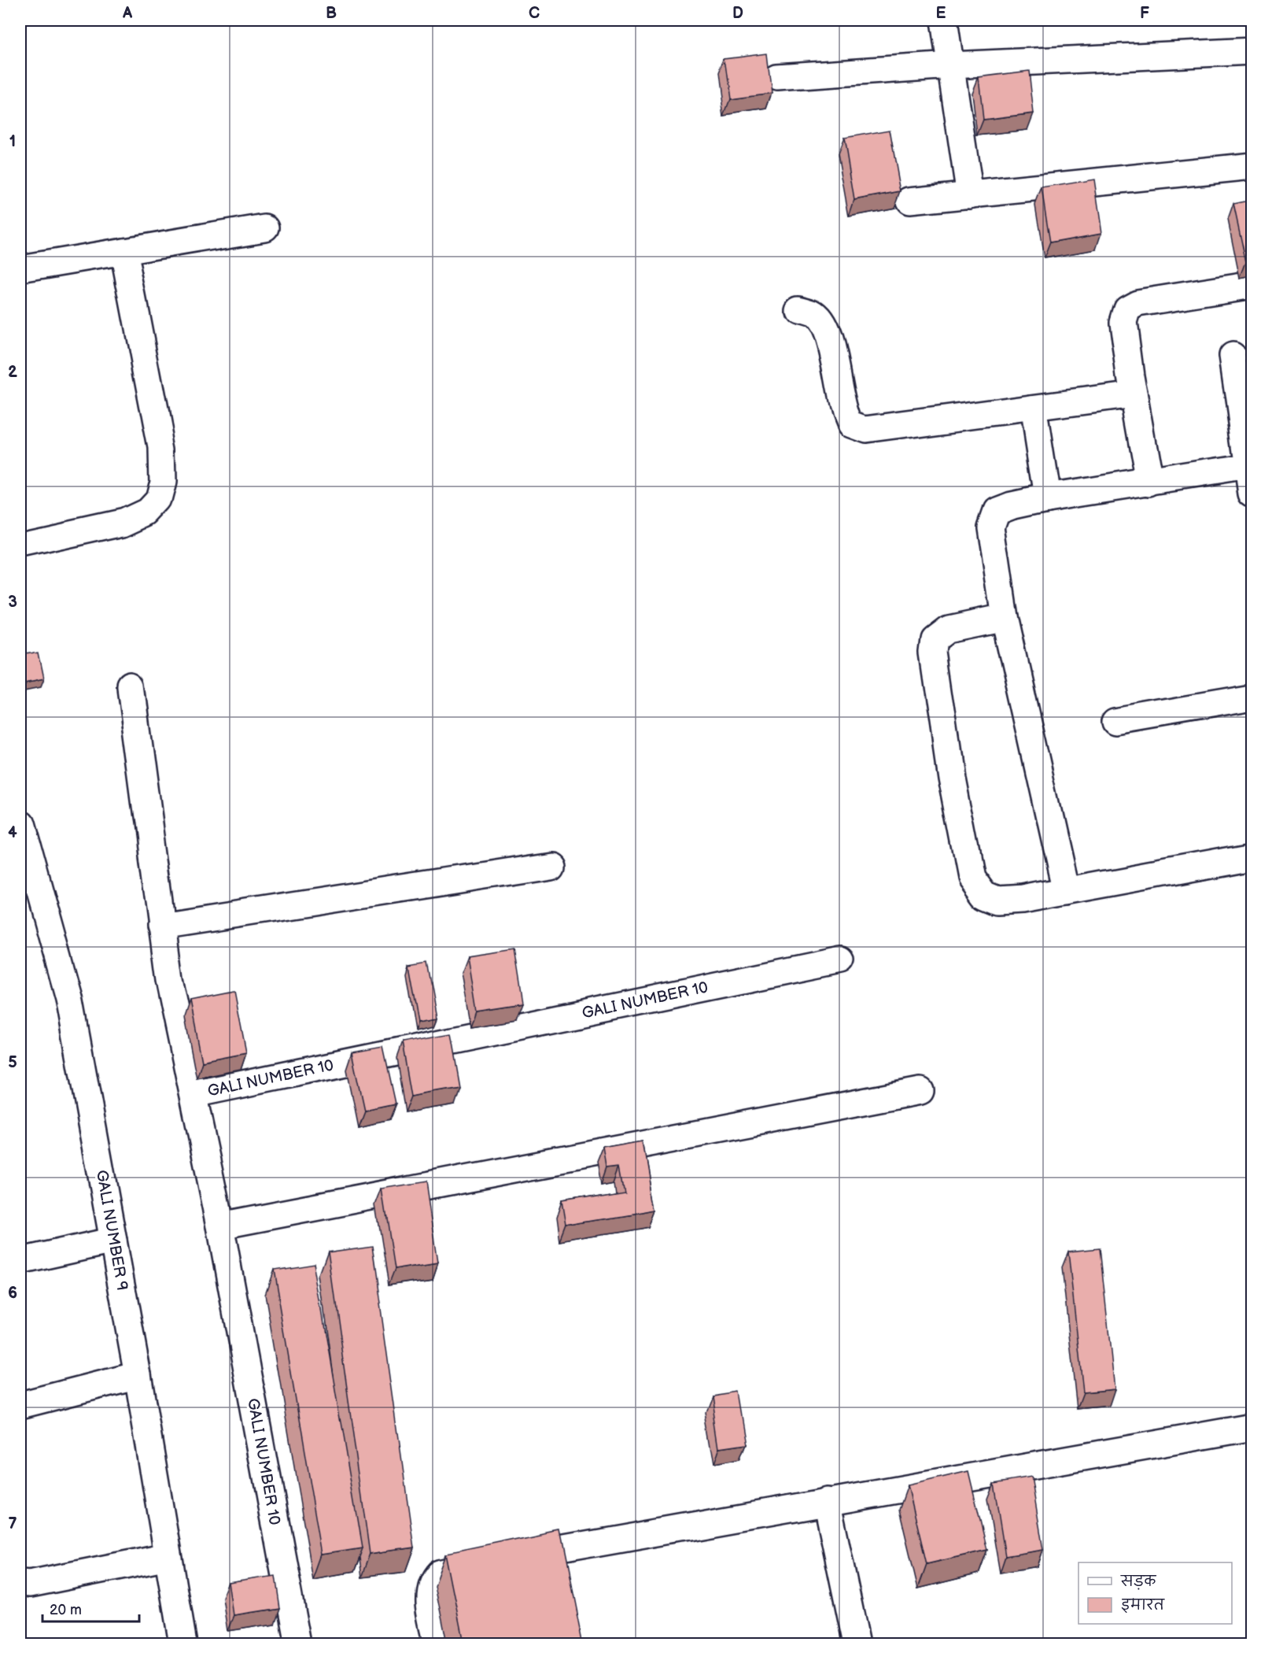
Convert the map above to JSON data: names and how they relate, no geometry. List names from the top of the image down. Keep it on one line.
{"streets":{"street":["GALI NUMBER 10","GALI NUMBER 9"]},"legend":["सड़क","इमारत"],"scale_bar":"20 m","grid":{"columns":["A","B","C","D","E","F"],"rows":["1","2","3","4","5","6","7"]}}
